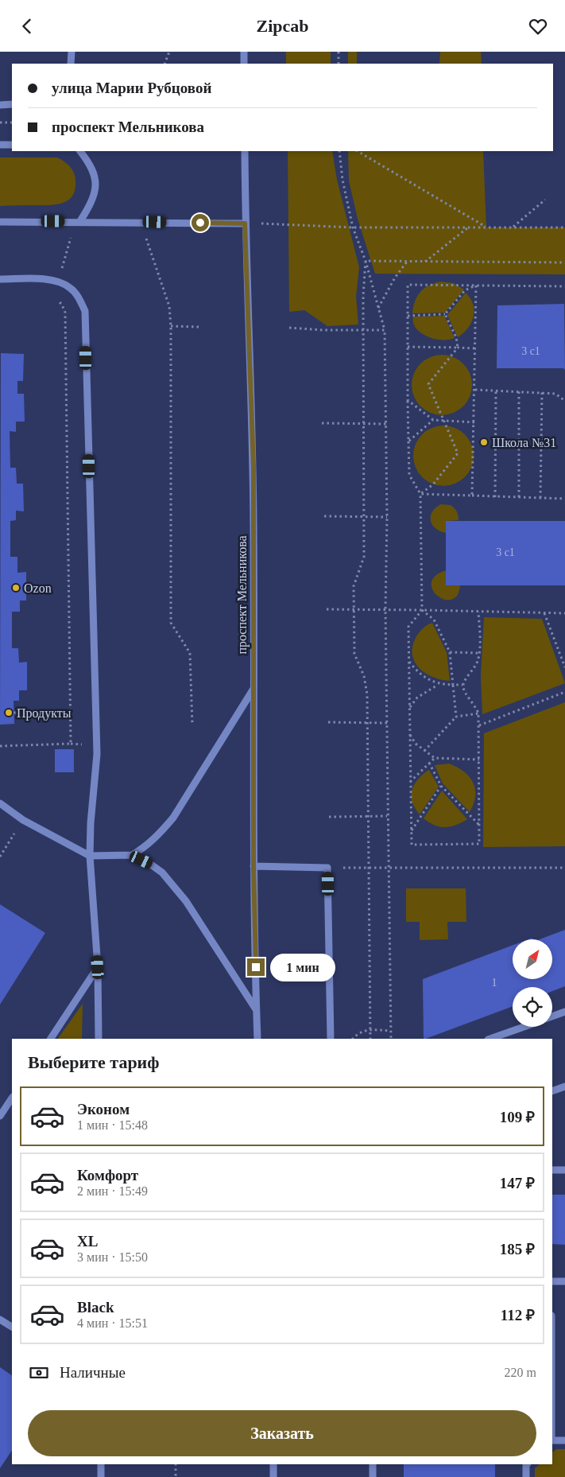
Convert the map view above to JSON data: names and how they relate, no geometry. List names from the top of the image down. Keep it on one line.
{"streets":{"street":["проспект Мельникова"]},"places":["Школа №31","Ozon","Продукты"],"house_numbers":["3 с1","3 с1","1"],"north":"top right","page":{"header":"Zipcab","banner":["улица Марии Рубцовой","проспект Мельникова"],"bubble":"1 мин","heading":"Выберите тариф","list":[{"name":"Эконом","note":"1 мин · 15:48","value":"109 ₽"},{"name":"Комфорт","note":"2 мин · 15:49","value":"147 ₽"},{"name":"XL","note":"3 мин · 15:50","value":"185 ₽"},{"name":"Black","note":"4 мин · 15:51","value":"112 ₽"}],"pay":["Наличные","220 m"],"buttons":"Заказать"}}
